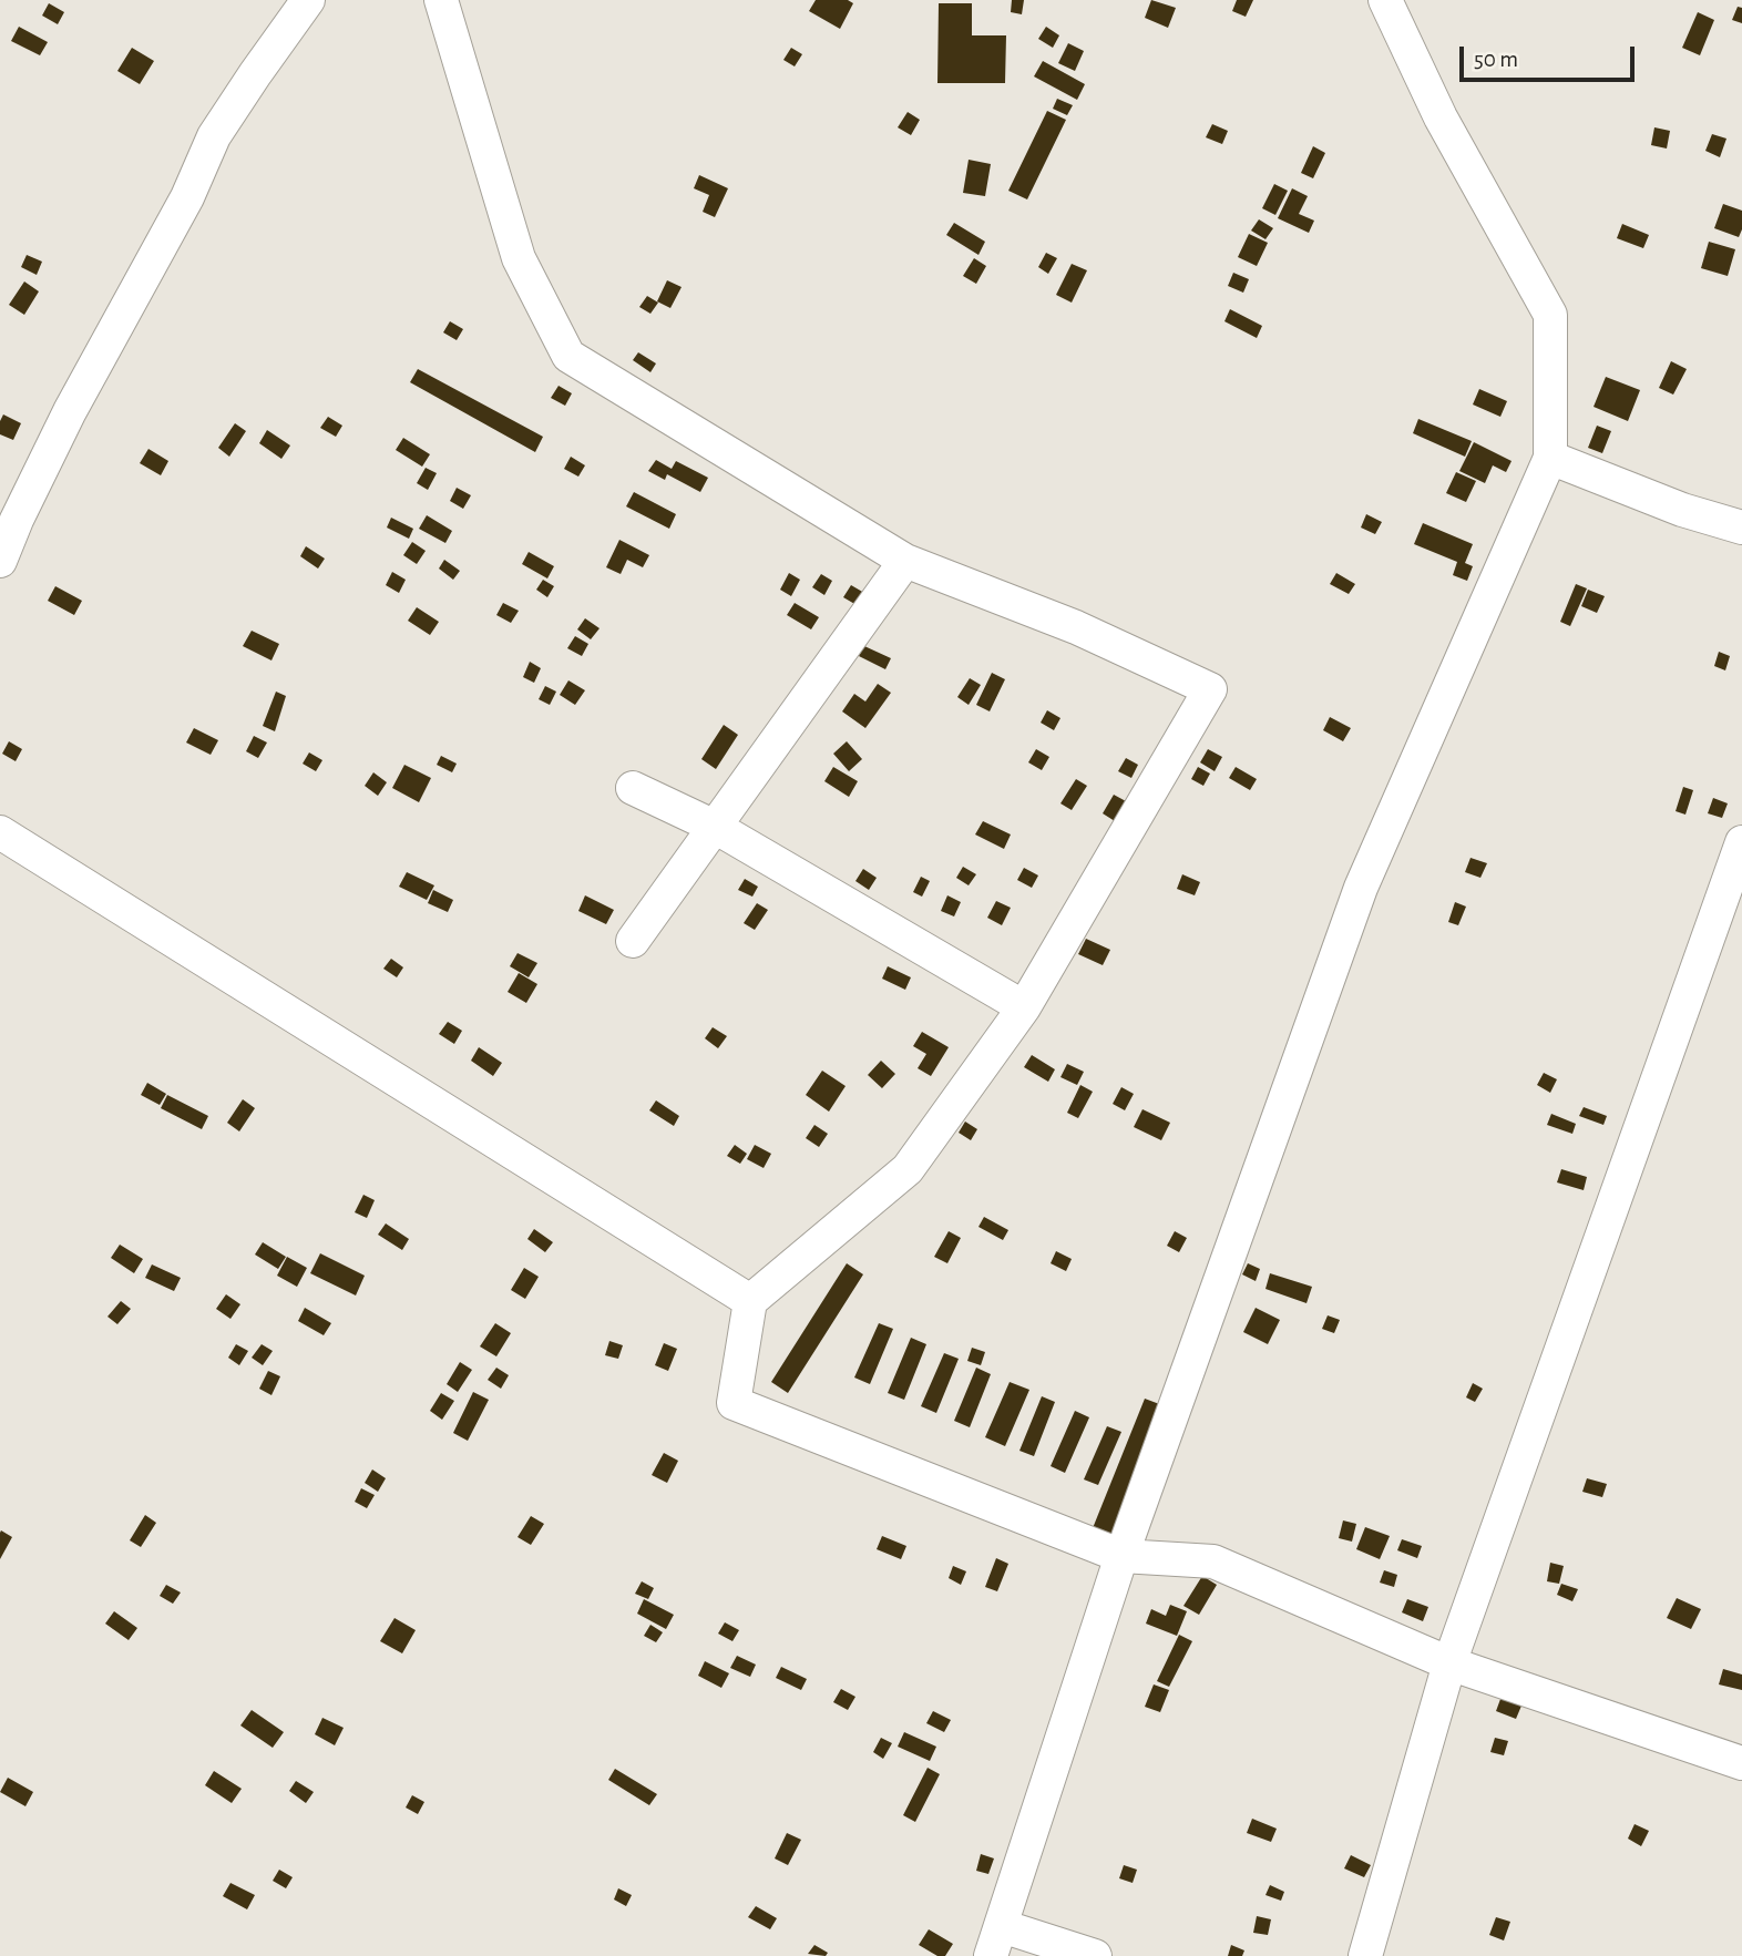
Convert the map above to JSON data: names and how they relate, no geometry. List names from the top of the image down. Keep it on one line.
{"scale_bar":"50 m"}
